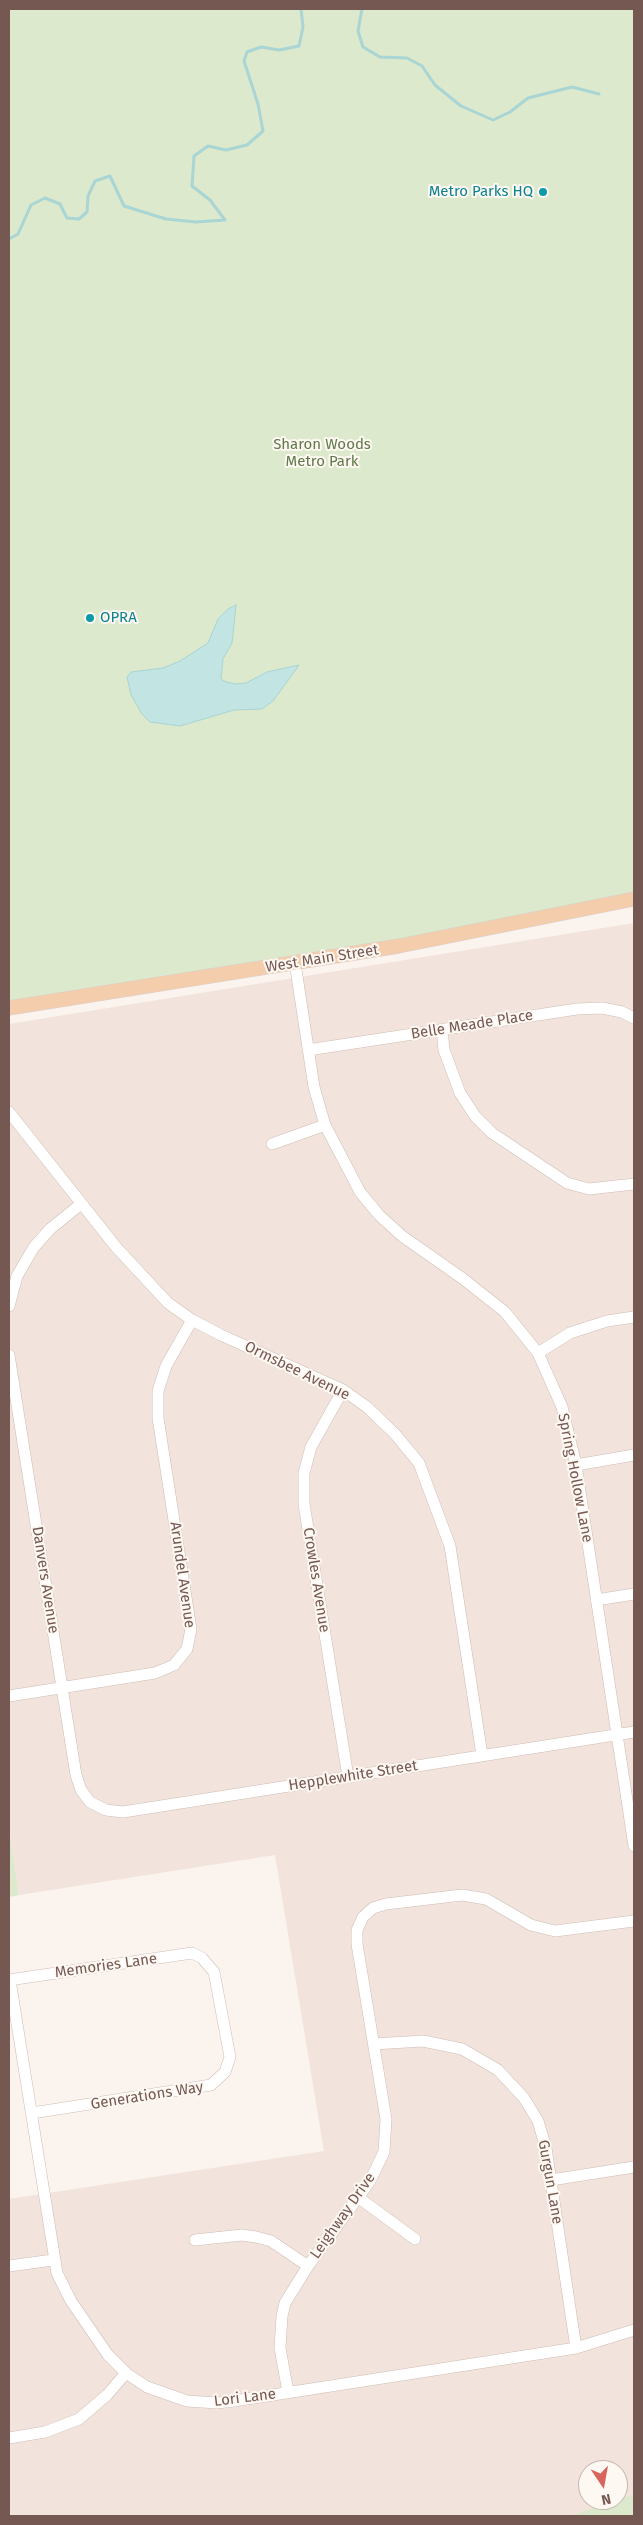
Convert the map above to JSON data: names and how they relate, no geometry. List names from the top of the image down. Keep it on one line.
{"streets":{"main road":["West Main Street"],"street":["Belle Meade Place","Ormsbee Avenue","Spring Hollow Lane","Arundel Avenue","Danvers Avenue","Crowles Avenue","Hepplewhite Street","Memories Lane","Generations Way","Gurgun Lane","Leighway Drive","Lori Lane"]},"crossings":[["West Main Street","Spring Hollow Lane"],["Belle Meade Place","Spring Hollow Lane"],["Ormsbee Avenue","Arundel Avenue"],["Ormsbee Avenue","Crowles Avenue"],["Ormsbee Avenue","Hepplewhite Street"],["Spring Hollow Lane","Hepplewhite Street"],["Arundel Avenue","Danvers Avenue"],["Danvers Avenue","Hepplewhite Street"],["Crowles Avenue","Hepplewhite Street"],["Memories Lane","Generations Way"],["Memories Lane","Lori Lane"],["Generations Way","Lori Lane"],["Gurgun Lane","Leighway Drive"],["Gurgun Lane","Lori Lane"],["Leighway Drive","Lori Lane"]],"parks":["Sharon Woods Metro Park"],"places":["Metro Parks HQ","OPRA"],"north":"bottom"}
